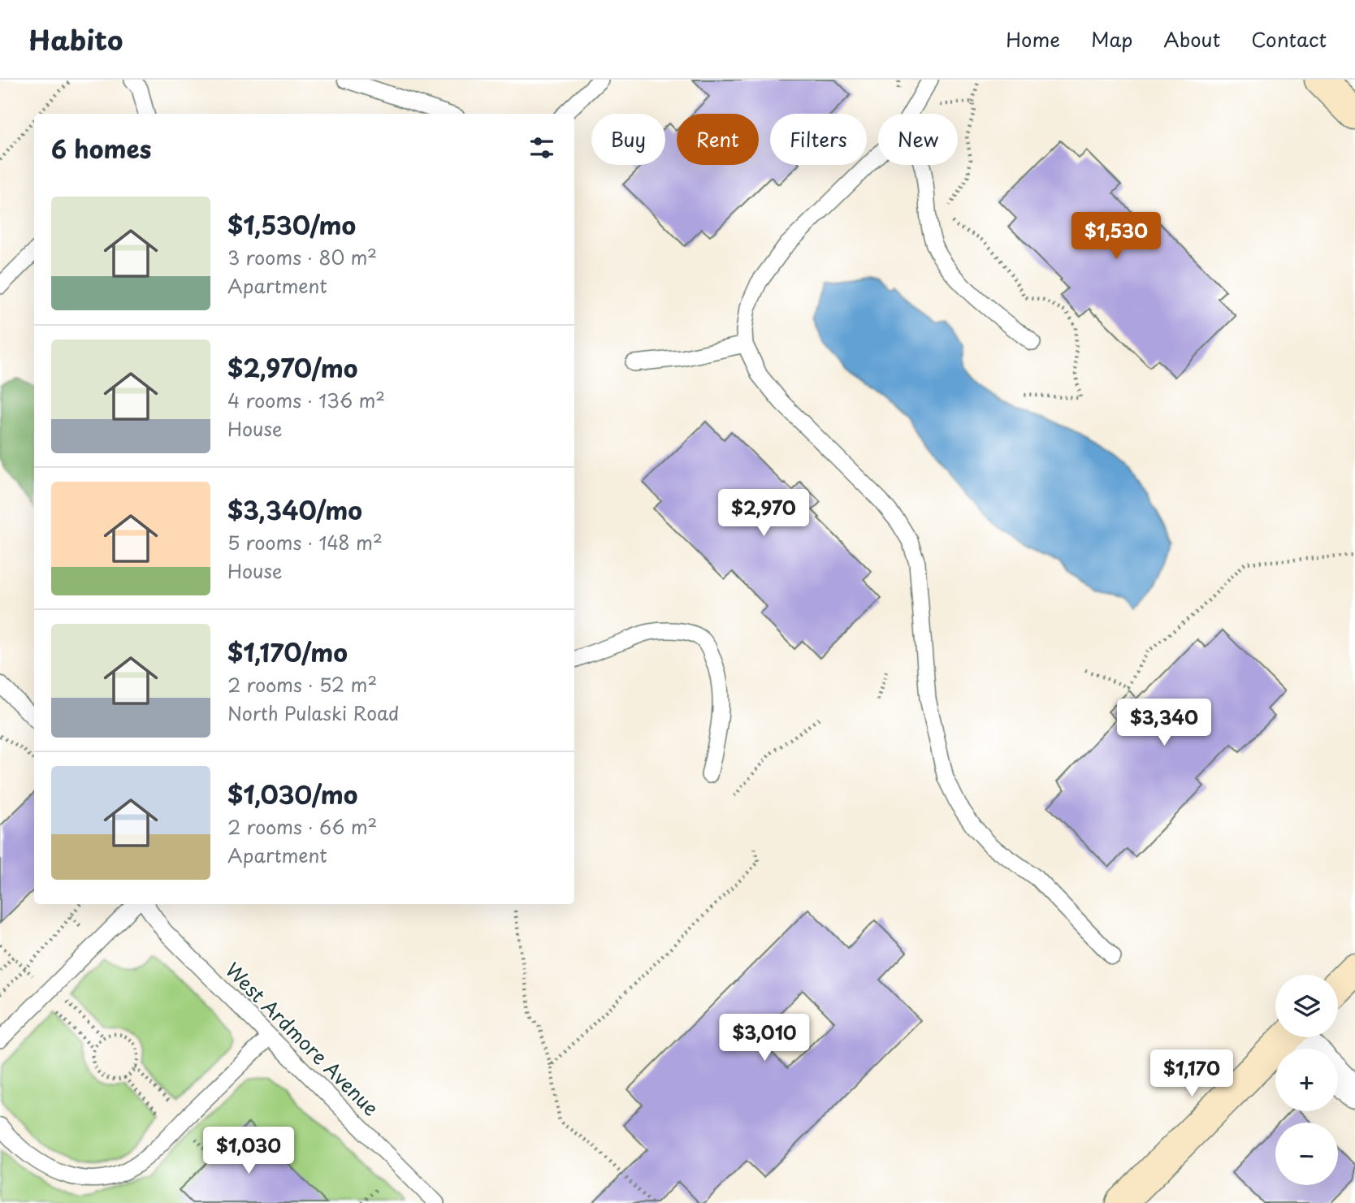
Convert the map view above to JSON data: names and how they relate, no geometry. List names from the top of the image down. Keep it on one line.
{"streets":{"lane":["West Ardmore Avenue"]},"page":{"header":"Habito","nav":["Home","Map","About","Contact"],"chip":["Buy","Rent","Filters","New"],"heading":"6 homes","list":[{"name":"$1,530/mo","note":"3 rooms · 80 m² · Apartment"},{"name":"$2,970/mo","note":"4 rooms · 136 m² · House"},{"name":"$3,340/mo","note":"5 rooms · 148 m² · House"},{"name":"$1,170/mo","note":"2 rooms · 52 m² · North Pulaski Road"},{"name":"$1,030/mo","note":"2 rooms · 66 m² · Apartment"}],"price":["$1,530","$2,970","$3,340","$3,010","$1,170","$1,030"],"map_buttons":["+","−"]}}
